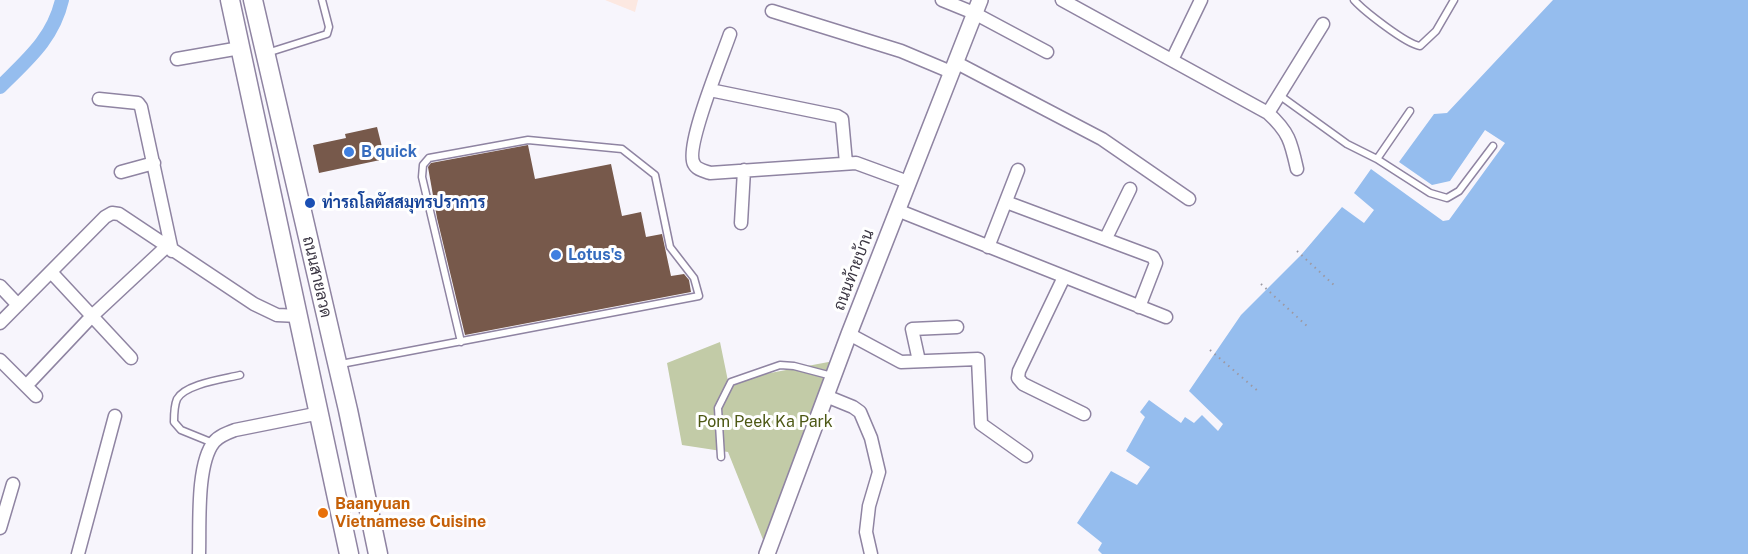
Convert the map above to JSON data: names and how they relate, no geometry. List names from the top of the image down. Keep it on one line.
{"streets":{"main road":["ถนนสายลวด"],"street":["ถนนท้ายบ้าน"]},"parks":["Pom Peek Ka Park"],"places":["B quick","ท่ารถโลตัสสมุทรปราการ","Lotus's","Baanyuan Vietnamese Cuisine"]}
